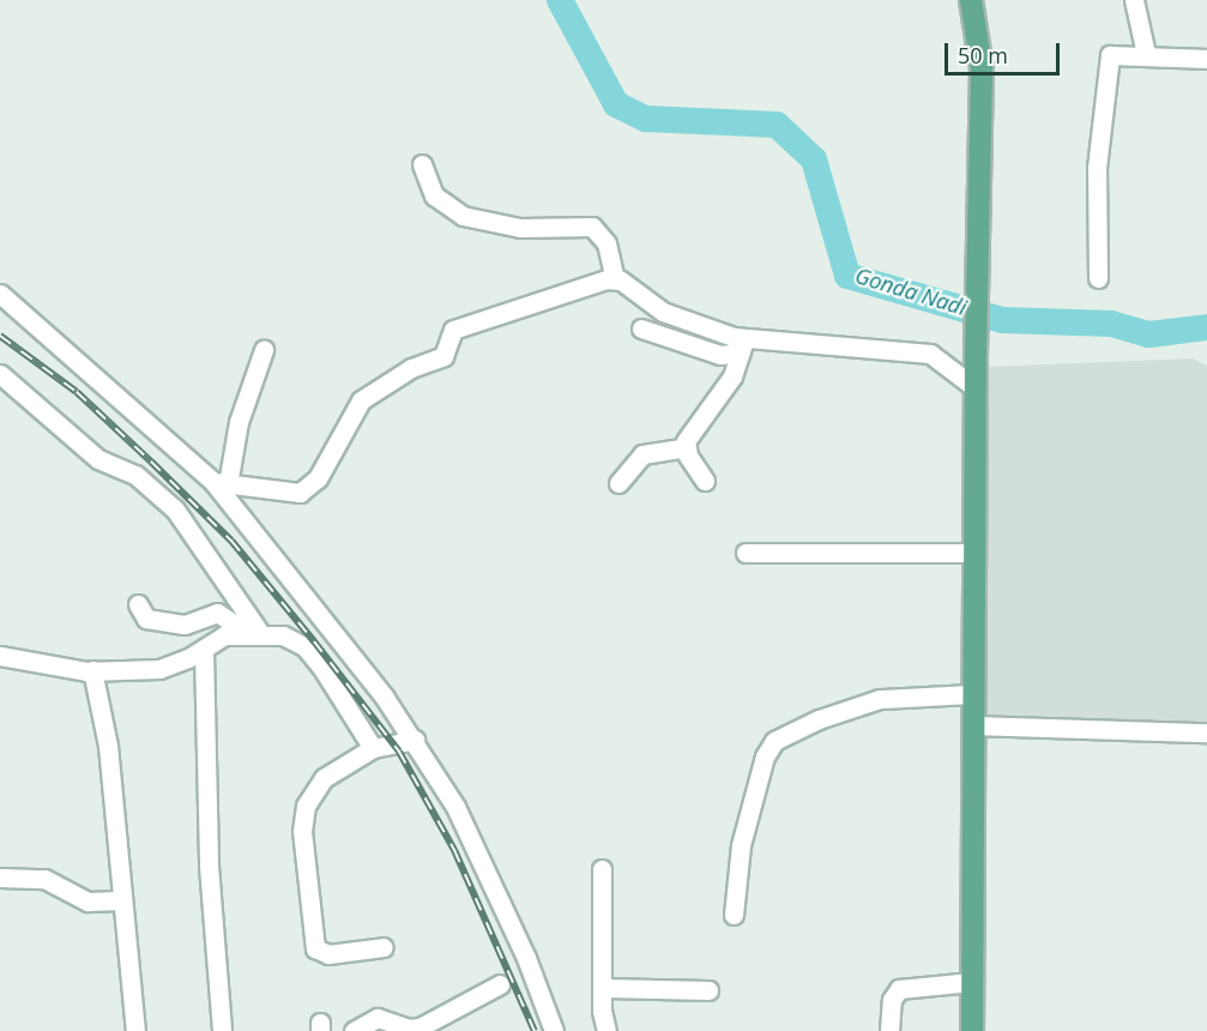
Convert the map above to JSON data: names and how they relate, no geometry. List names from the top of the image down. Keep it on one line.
{"water":["Gonda Nadi"],"scale_bar":"50 m"}
